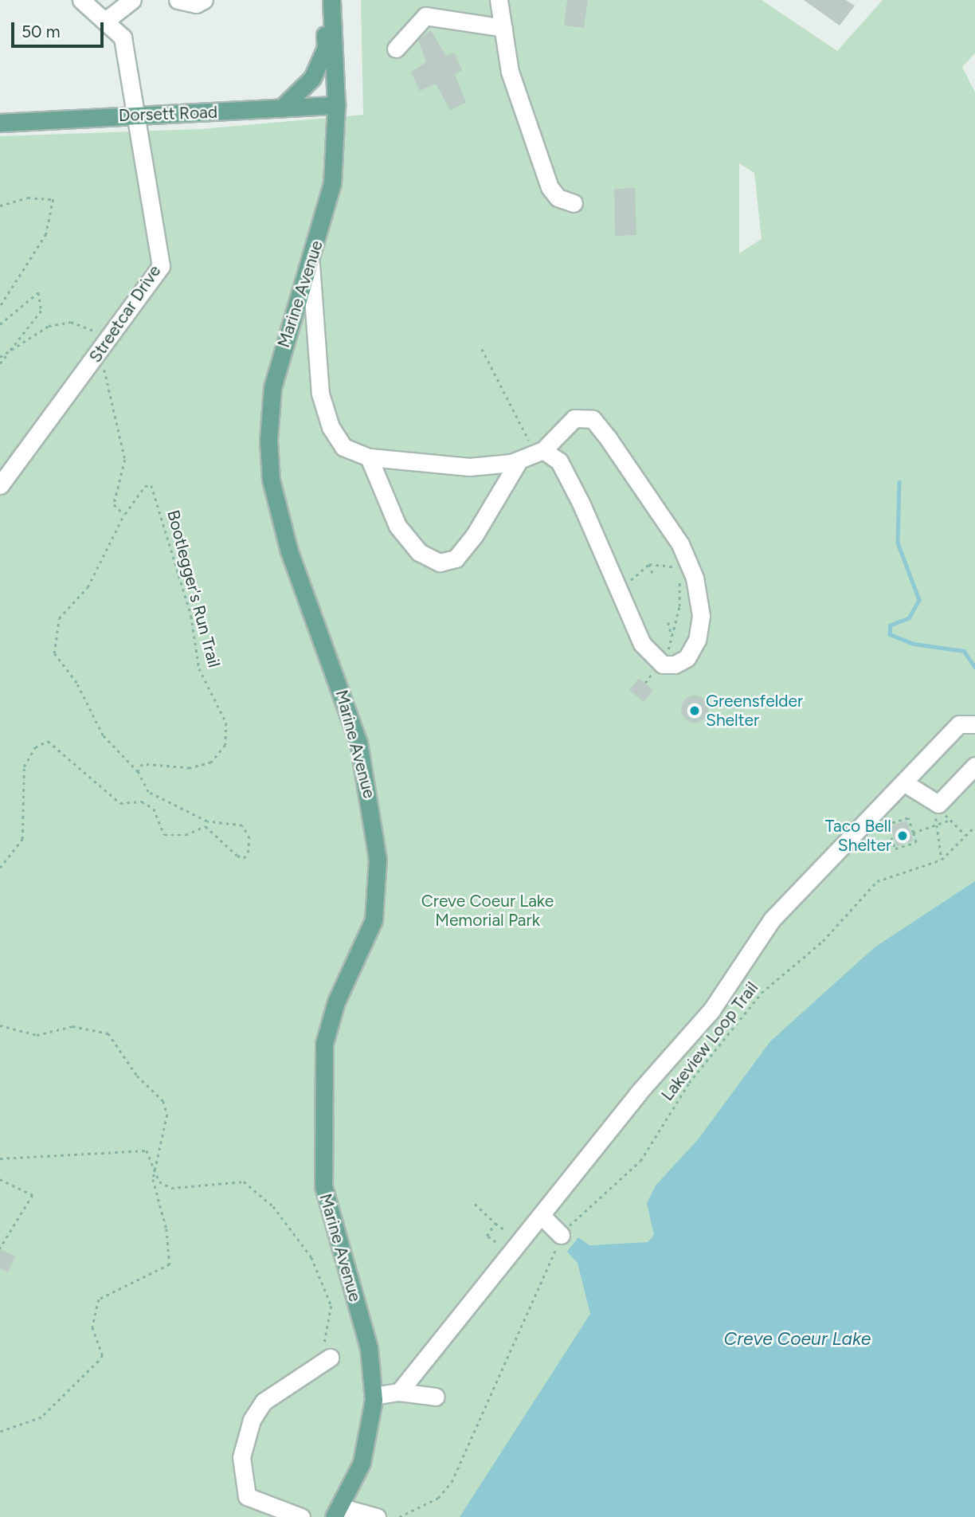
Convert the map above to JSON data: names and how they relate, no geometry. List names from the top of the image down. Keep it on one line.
{"streets":{"main road":["Dorsett Road","Marine Avenue"],"street":["Streetcar Drive"],"path":["Bootlegger's Run Trail","Lakeview Loop Trail"]},"crossings":[["Dorsett Road","Marine Avenue"],["Dorsett Road","Streetcar Drive"]],"water":["Creve Coeur Lake"],"parks":["Creve Coeur Lake Memorial Park"],"places":["Greensfelder Shelter","Taco Bell Shelter"],"scale_bar":"50 m"}
